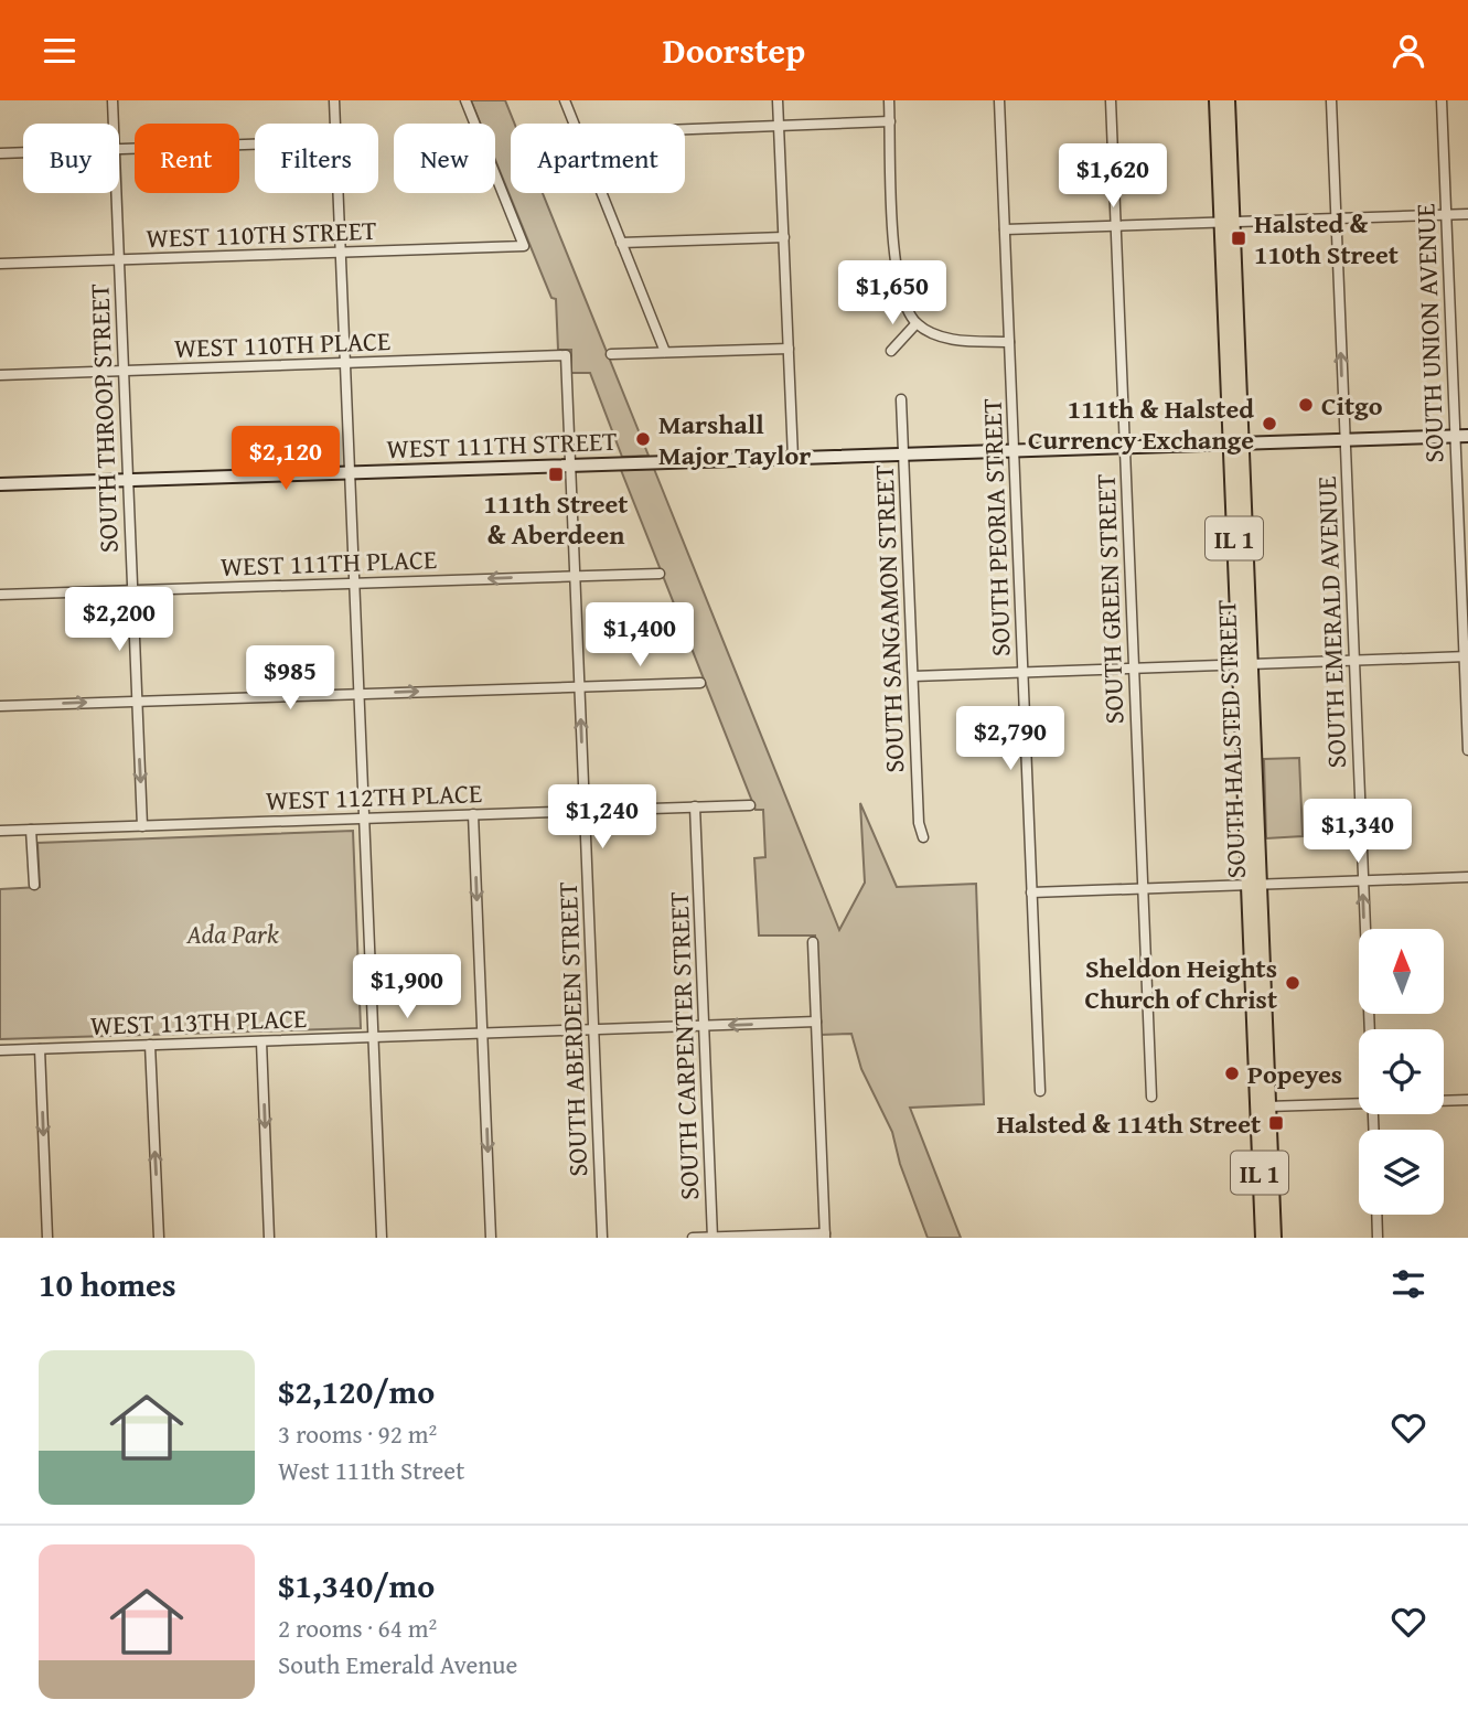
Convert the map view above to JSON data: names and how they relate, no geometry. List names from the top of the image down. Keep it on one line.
{"streets":{"main road":["WEST 111TH STREET","IL 1","SOUTH HALSTED STREET"],"street":["WEST 110TH STREET","SOUTH UNION AVENUE","WEST 110TH PLACE","SOUTH THROOP STREET","SOUTH PEORIA STREET","WEST 111TH PLACE","SOUTH GREEN STREET","SOUTH SANGAMON STREET","SOUTH EMERALD AVENUE","WEST 112TH PLACE","WEST 113TH PLACE","SOUTH ABERDEEN STREET","SOUTH CARPENTER STREET"]},"crossings":[["WEST 110TH STREET","SOUTH THROOP STREET"],["SOUTH UNION AVENUE","WEST 111TH STREET"],["WEST 110TH PLACE","SOUTH THROOP STREET"],["WEST 110TH PLACE","SOUTH ABERDEEN STREET"],["SOUTH THROOP STREET","WEST 111TH STREET"],["SOUTH THROOP STREET","WEST 111TH PLACE"],["SOUTH THROOP STREET","WEST 112TH PLACE"],["WEST 111TH STREET","SOUTH PEORIA STREET"],["WEST 111TH STREET","SOUTH GREEN STREET"],["WEST 111TH STREET","SOUTH SANGAMON STREET"],["WEST 111TH STREET","SOUTH EMERALD AVENUE"],["WEST 111TH STREET","SOUTH HALSTED STREET"],["WEST 111TH STREET","SOUTH ABERDEEN STREET"],["WEST 111TH PLACE","SOUTH ABERDEEN STREET"],["WEST 112TH PLACE","SOUTH ABERDEEN STREET"],["WEST 112TH PLACE","SOUTH CARPENTER STREET"],["WEST 113TH PLACE","SOUTH ABERDEEN STREET"],["WEST 113TH PLACE","SOUTH CARPENTER STREET"]],"one_way":["SOUTH EMERALD AVENUE"],"parks":["Ada Park"],"places":{"transit":["Halsted & 110th Street","111th Street & Aberdeen","Halsted & 114th Street"],"other":["Citgo","111th & Halsted Currency Exchange","Marshall Major Taylor","Sheldon Heights Church of Christ","Popeyes"]},"north":"top","page":{"header":"Doorstep","chip":["Buy","Rent","Filters","New","Apartment"],"price":["$1,620","$1,650","$2,120","$2,200","$1,400","$985","$2,790","$1,240","$1,340","$1,900"],"heading":"10 homes","list":[{"name":"$2,120/mo","note":"3 rooms · 92 m² · West 111th Street"},{"name":"$1,340/mo","note":"2 rooms · 64 m² · South Emerald Avenue"}]}}
